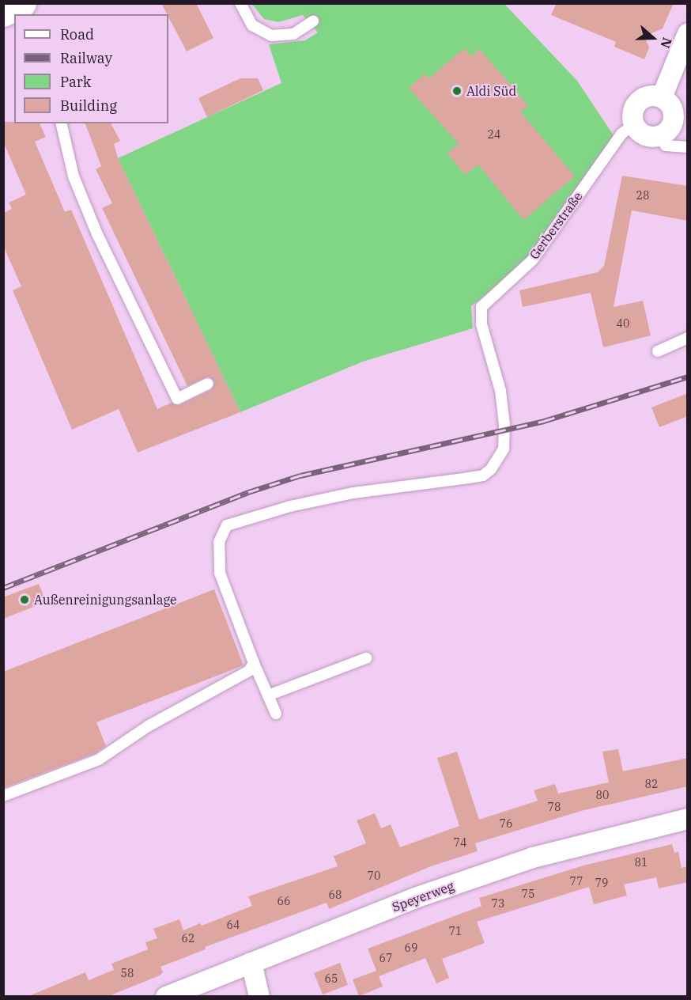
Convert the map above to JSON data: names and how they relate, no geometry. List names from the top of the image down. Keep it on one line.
{"streets":{"street":["Speyerweg"],"lane":["Gerberstraße"]},"places":["Aldi Süd","Außenreinigungsanlage"],"house_numbers":["24","28","40","82","80","78","76","74","81","70","77","79","75","68","66","73","64","71","62","69","67","58","65"],"legend":["Road","Railway","Park","Building"],"north":"right"}
